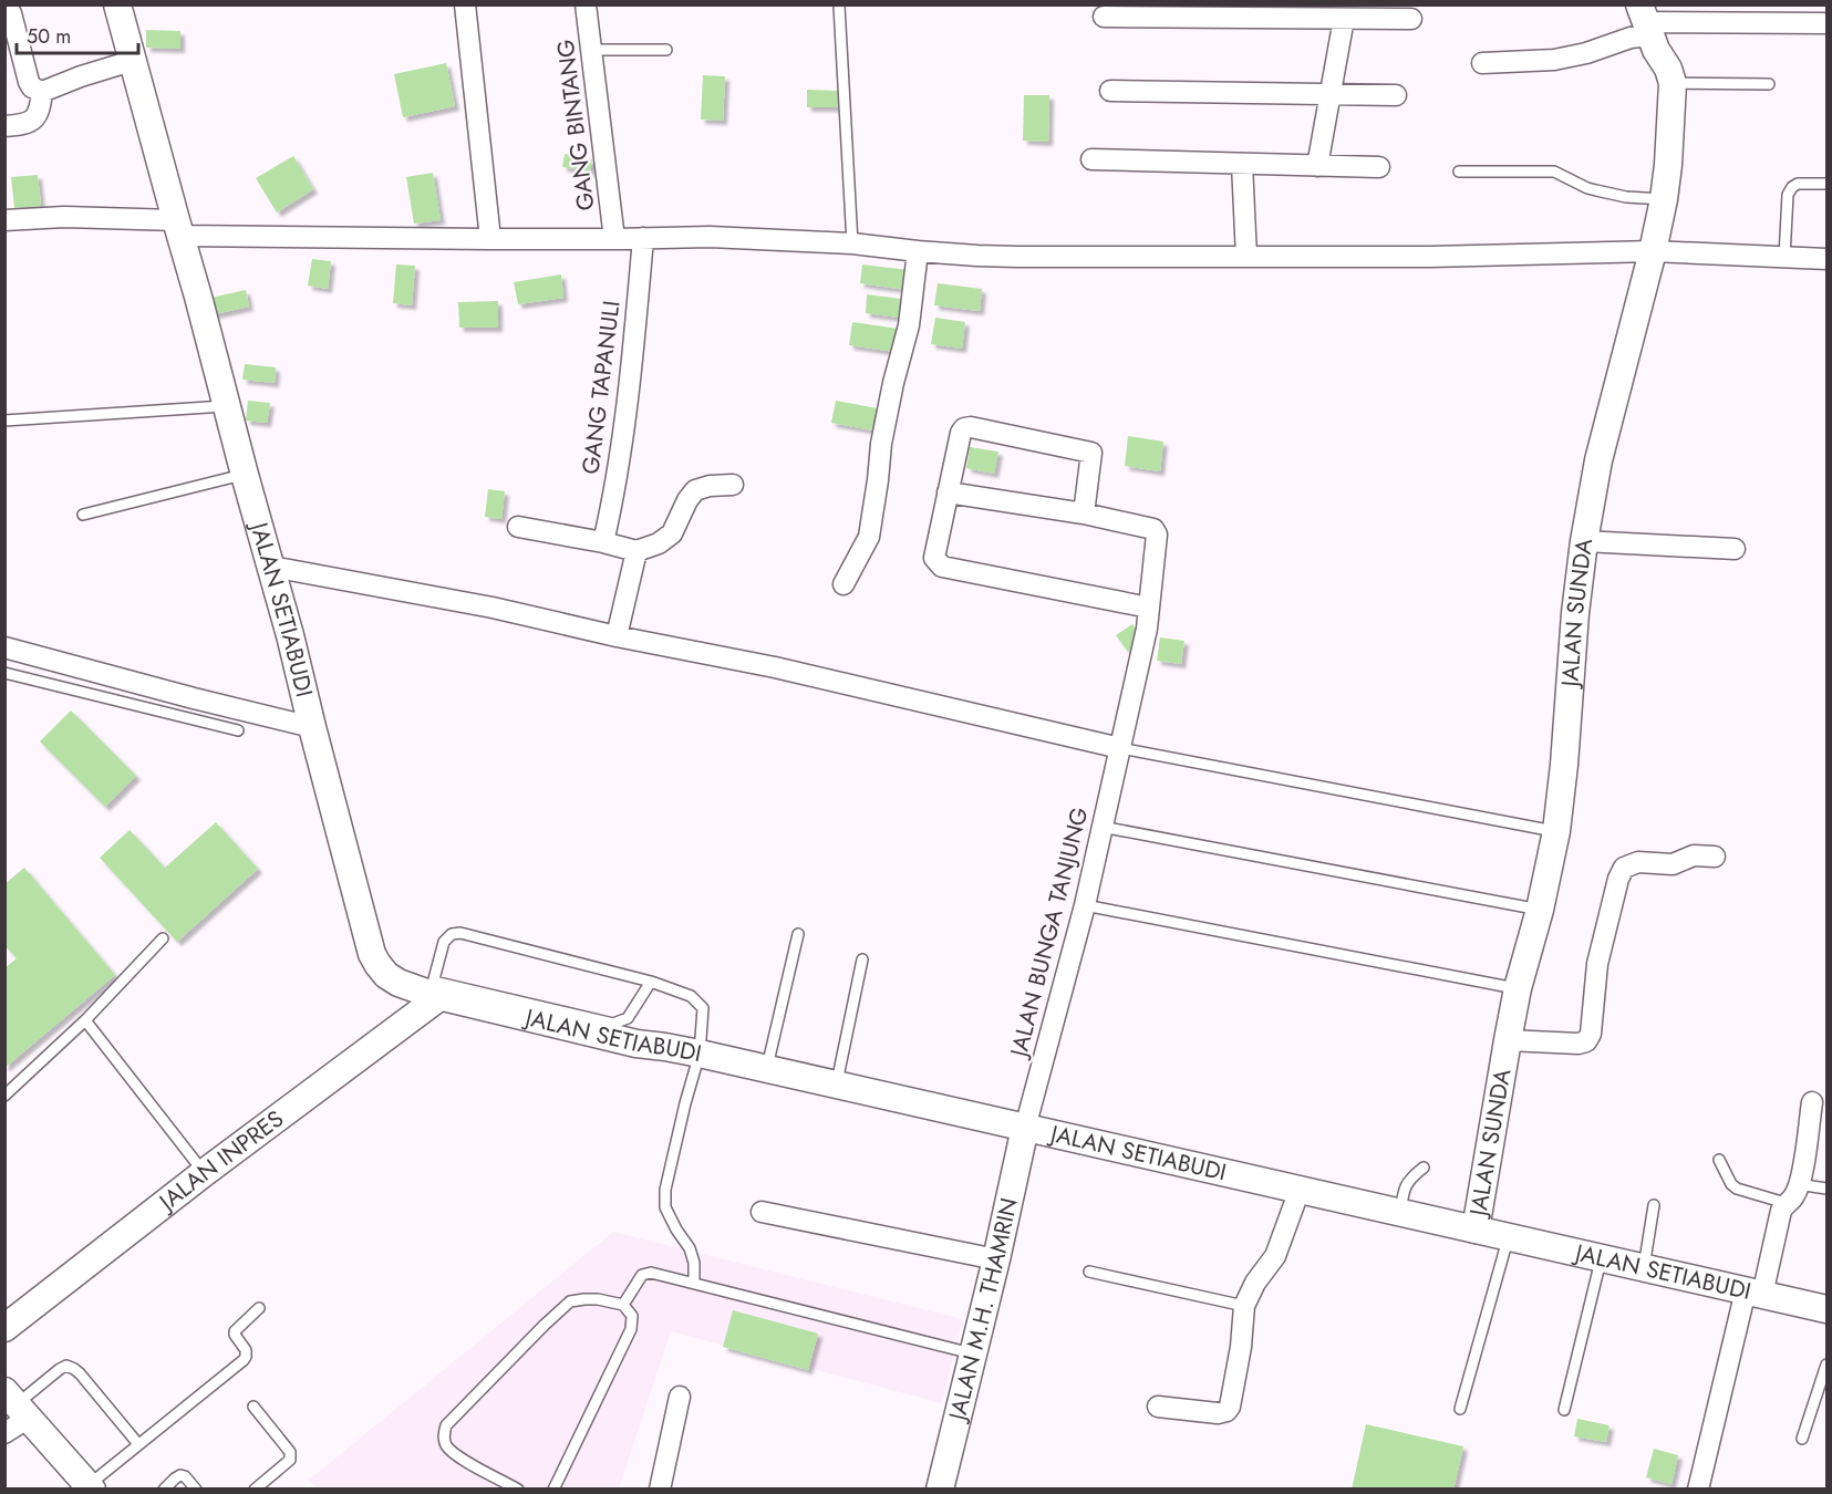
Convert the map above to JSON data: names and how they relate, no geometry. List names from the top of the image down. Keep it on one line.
{"streets":{"street":["GANG BINTANG","GANG TAPANULI","JALAN SETIABUDI","JALAN SUNDA","JALAN BUNGA TANJUNG","JALAN INPRES","JALAN M.H. THAMRIN"]},"crossings":[["JALAN SETIABUDI","JALAN SUNDA"],["JALAN SETIABUDI","JALAN BUNGA TANJUNG"],["JALAN SETIABUDI","JALAN INPRES"],["JALAN SETIABUDI","JALAN M.H. THAMRIN"],["JALAN BUNGA TANJUNG","JALAN M.H. THAMRIN"]],"scale_bar":"50 m"}
